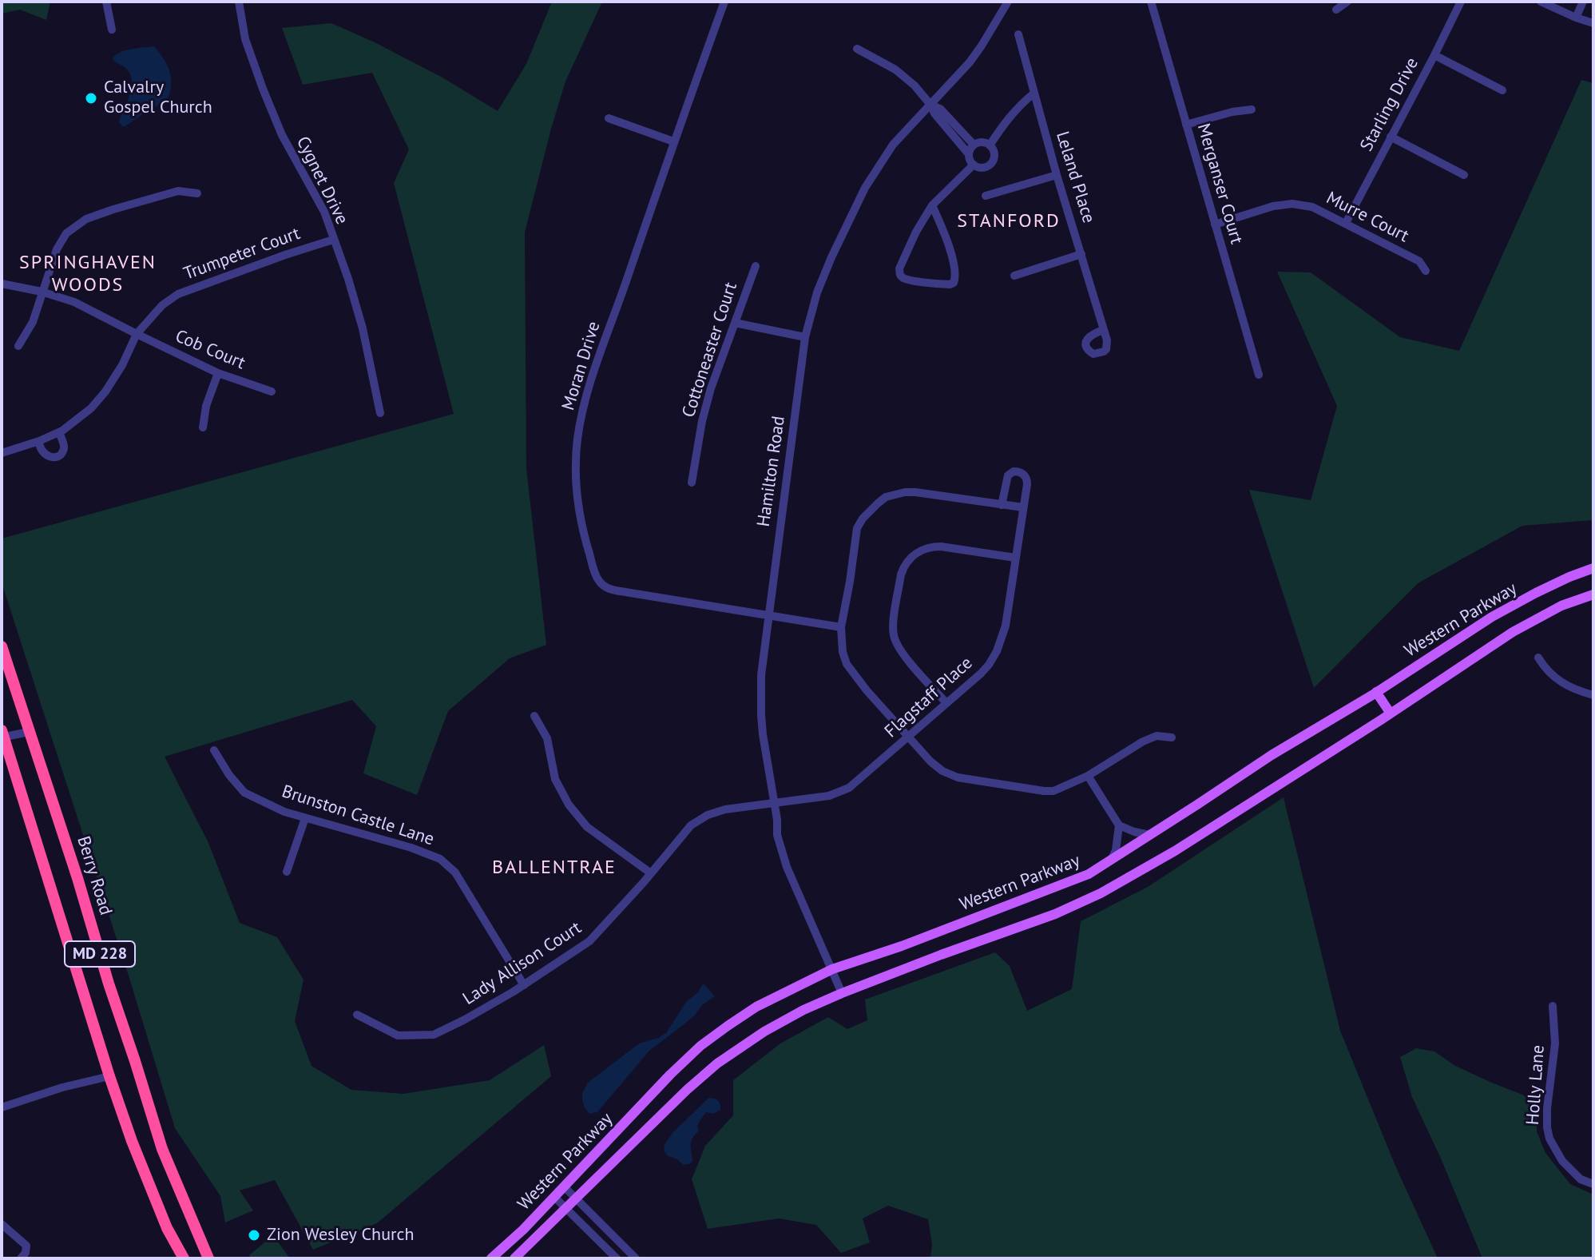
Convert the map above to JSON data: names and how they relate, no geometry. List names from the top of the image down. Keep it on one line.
{"streets":{"highway":["Berry Road","MD 228"],"main road":["Western Parkway"],"street":["Starling Drive","Leland Place","Cygnet Drive","Merganser Court","Murre Court","Trumpeter Court","Cob Court","Cottoneaster Court","Moran Drive","Hamilton Road","Flagstaff Place","Brunston Castle Lane","Lady Allison Court","Holly Lane"]},"crossings":[["Starling Drive","Murre Court"],["Cygnet Drive","Trumpeter Court"],["Merganser Court","Murre Court"],["Trumpeter Court","Cob Court"],["Moran Drive","Hamilton Road"],["Hamilton Road","Western Parkway"],["Hamilton Road","Flagstaff Place"],["Hamilton Road","Lady Allison Court"],["Flagstaff Place","Lady Allison Court"],["Brunston Castle Lane","Lady Allison Court"]],"districts":["STANFORD","SPRINGHAVEN WOODS","BALLENTRAE"],"places":["Calvalry Gospel Church","Zion Wesley Church"]}
